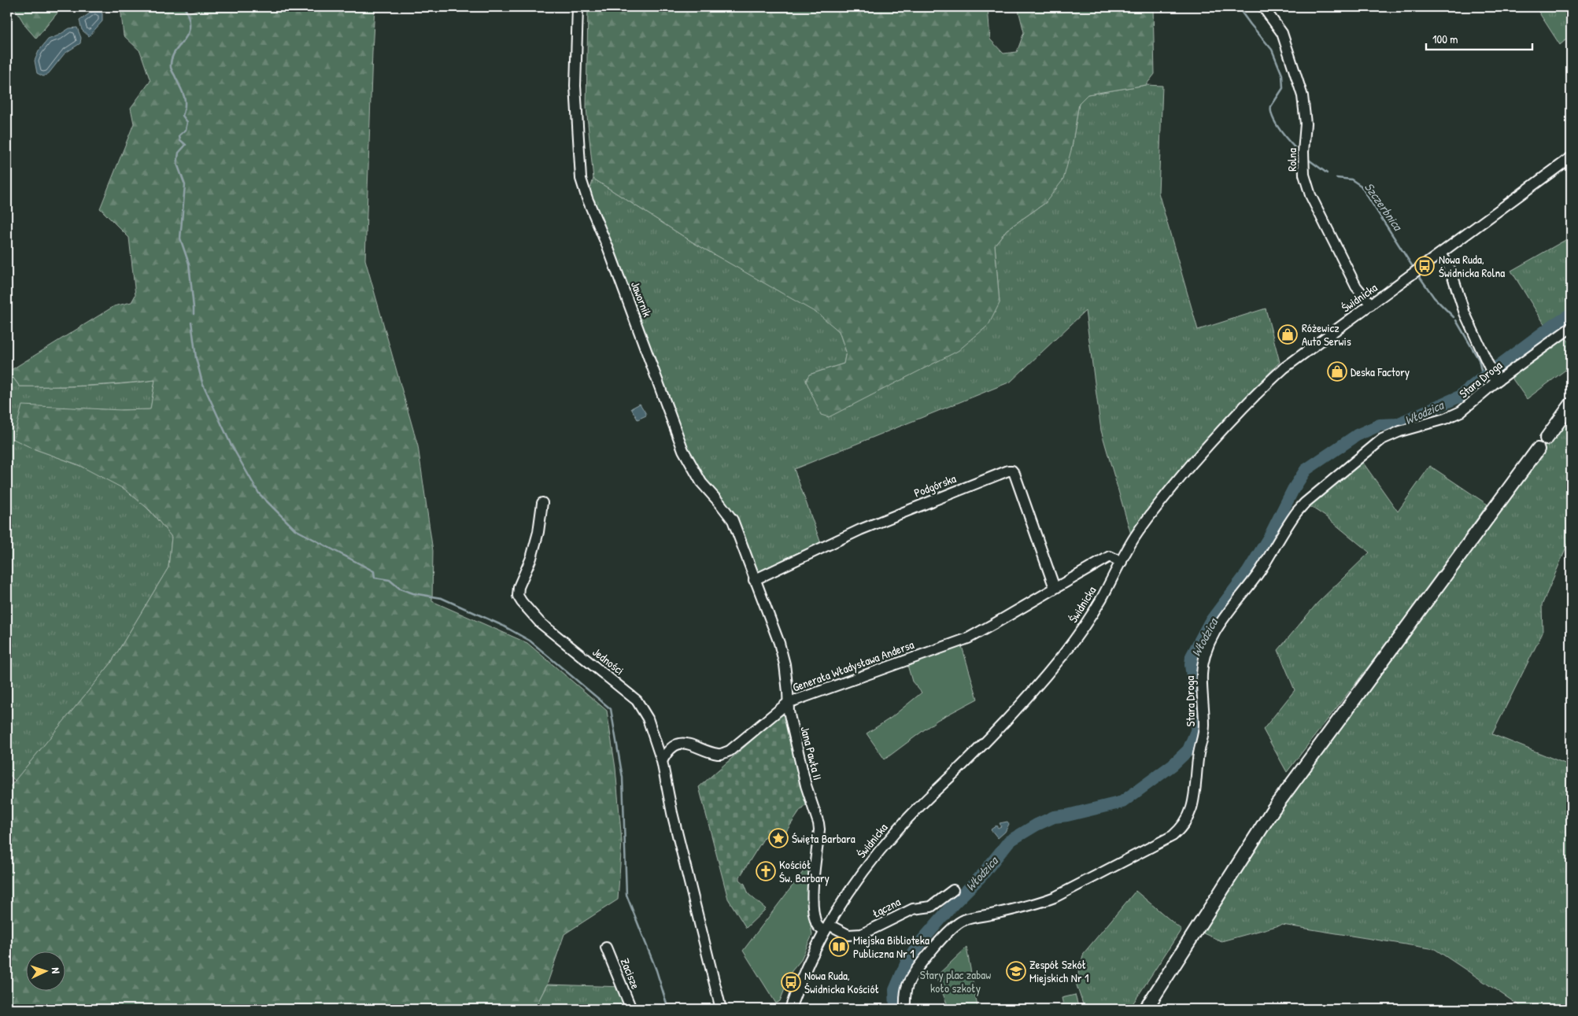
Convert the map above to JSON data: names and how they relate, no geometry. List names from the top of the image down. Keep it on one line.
{"streets":{"street":["Rolna","Świdnicka","Jawornik","Stara Droga","Podgórska","Jedności","Generała Władysława Andersa","Jana Pawła II","Łączna","Zacisze"]},"crossings":[["Rolna","Świdnicka"],["Świdnicka","Generała Władysława Andersa"],["Świdnicka","Jana Pawła II"],["Świdnicka","Łączna"],["Jawornik","Podgórska"],["Jawornik","Jana Pawła II"],["Podgórska","Generała Władysława Andersa"],["Podgórska","Jana Pawła II"],["Jedności","Generała Władysława Andersa"],["Generała Władysława Andersa","Jana Pawła II"],["Jana Pawła II","Łączna"]],"water":["Szczerbnica","Włodzica"],"parks":["Stary plac zabaw koło szkoły"],"places":{"bus stop":["Nowa Ruda, Świdnicka Rolna","Nowa Ruda, Świdnicka Kościół"],"shop":["Różewicz Auto Serwis","Deska Factory"],"place":["Święta Barbara"],"church":["Kościół Św. Barbary"],"library":["Miejska Biblioteka Publiczna Nr 1"],"school or university":["Zespół Szkół Miejskich Nr 1"]},"scale_bar":"100 m","north":"right"}
